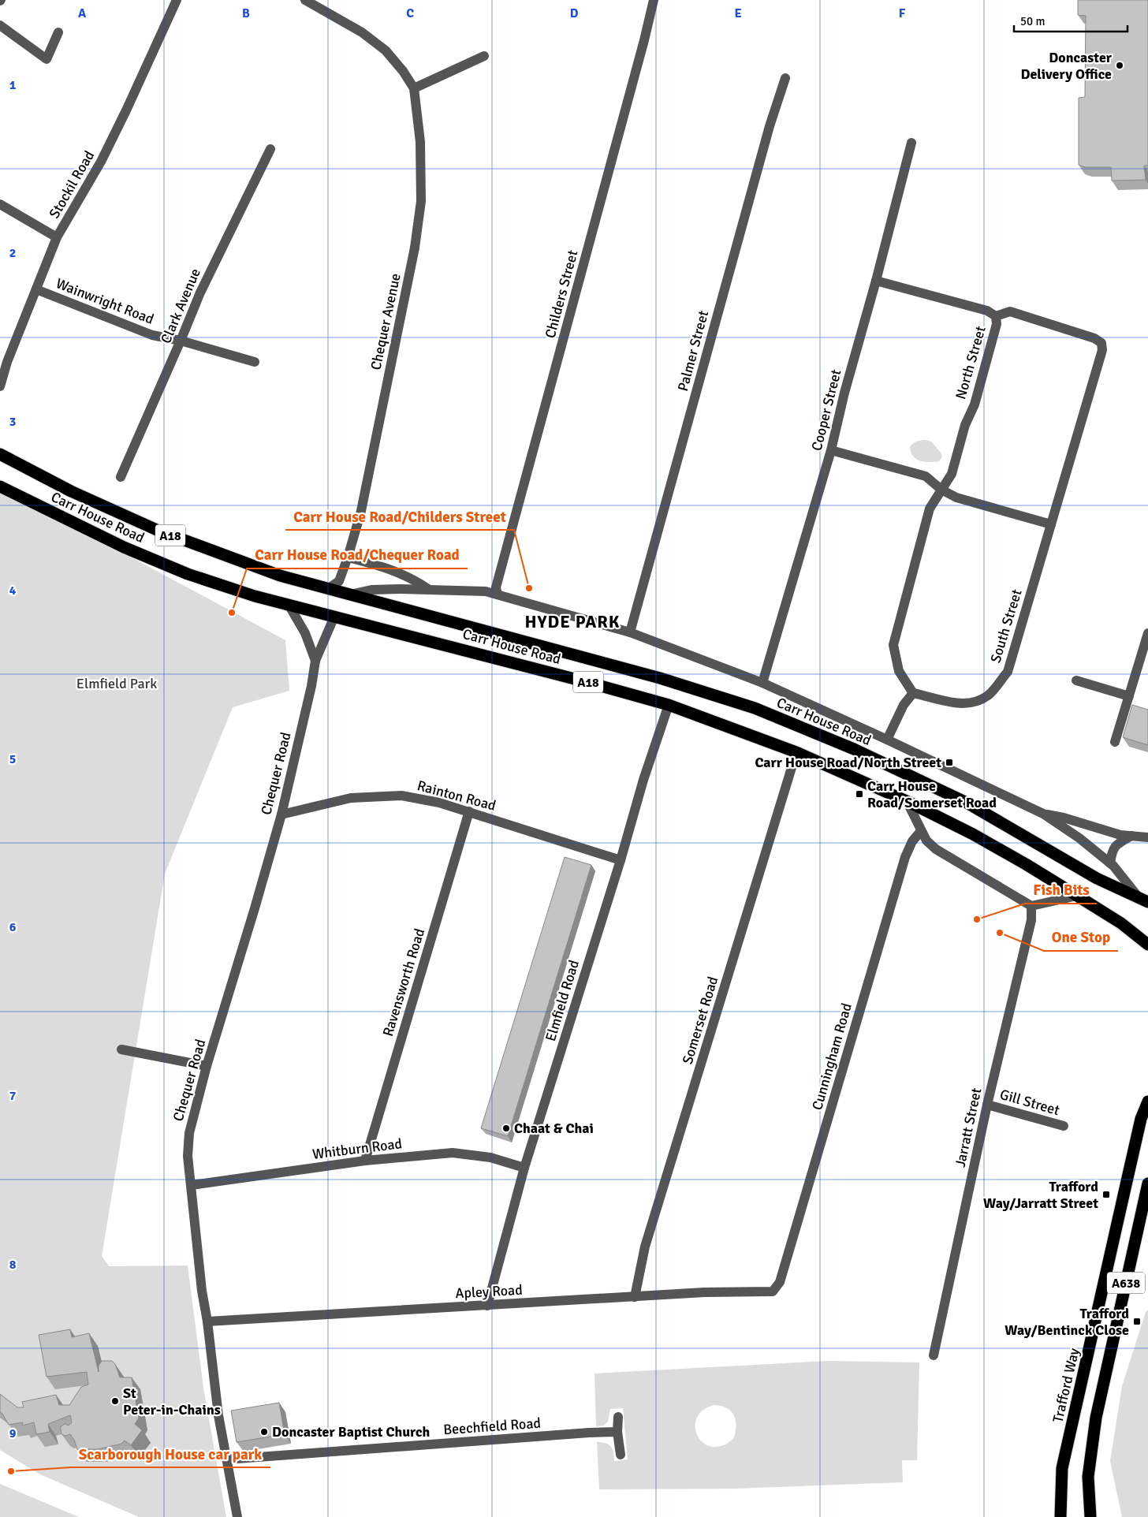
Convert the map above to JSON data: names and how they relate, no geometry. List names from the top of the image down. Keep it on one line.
{"streets":{"highway":["Carr House Road","A18","A638","Trafford Way"],"street":["Stockil Road","Childers Street","Wainwright Road","Clark Avenue","Chequer Avenue","Palmer Street","North Street","Cooper Street","South Street","Chequer Road","Rainton Road","Ravensworth Road","Elmfield Road","Somerset Road","Cunningham Road","Gill Street","Jarratt Street","Whitburn Road","Apley Road","Beechfield Road"]},"crossings":[["Stockil Road","Wainwright Road"],["Wainwright Road","Clark Avenue"],["Chequer Avenue","Carr House Road"],["North Street","Cooper Street"],["North Street","South Street"],["Carr House Road","Chequer Road"],["Carr House Road","Elmfield Road"],["Carr House Road","Somerset Road"],["Chequer Road","Rainton Road"],["Chequer Road","Whitburn Road"],["Chequer Road","Apley Road"],["Chequer Road","Beechfield Road"],["Rainton Road","Ravensworth Road"],["Rainton Road","Elmfield Road"],["Ravensworth Road","Whitburn Road"],["Elmfield Road","Whitburn Road"],["Elmfield Road","Apley Road"],["Somerset Road","Apley Road"],["Cunningham Road","Apley Road"],["Gill Street","Jarratt Street"]],"districts":["HYDE PARK"],"parks":["Elmfield Park"],"places":{"other":["Doncaster Delivery Office","Carr House Road/Childers Street","Carr House Road/Chequer Road","Fish Bits","One Stop","Chaat & Chai","St Peter-in-Chains","Doncaster Baptist Church","Scarborough House car park"],"transit":["Carr House Road/North Street","Carr House Road/Somerset Road","Trafford Way/Jarratt Street","Trafford Way/Bentinck Close"]},"scale_bar":"50 m","grid":{"columns":["A","B","C","D","E","F"],"rows":["1","2","3","4","5","6","7","8","9"]}}
